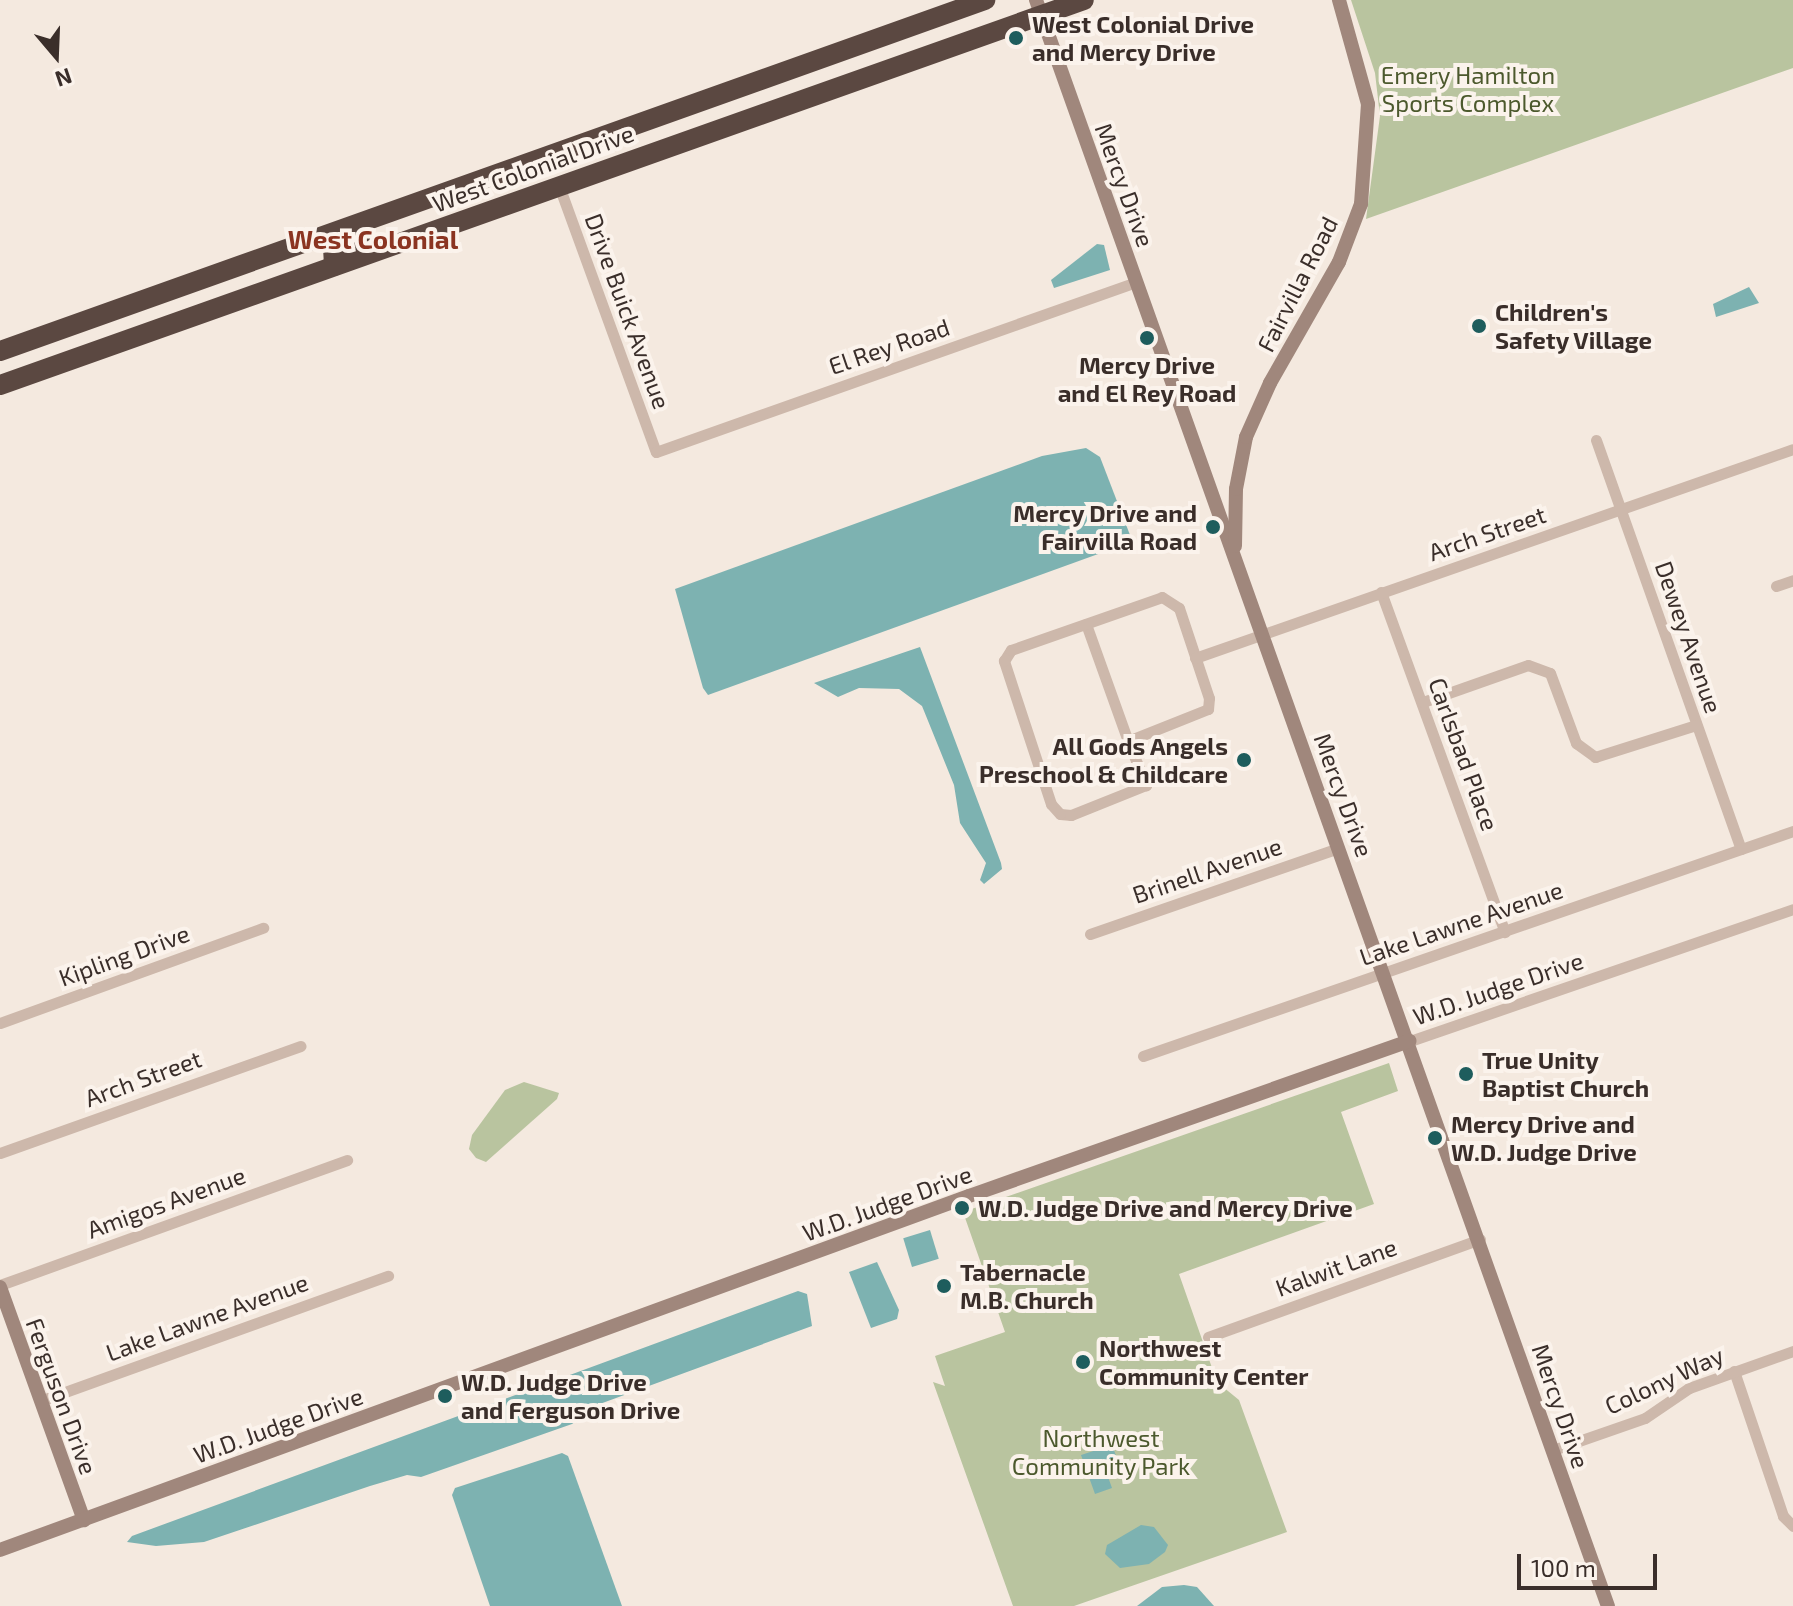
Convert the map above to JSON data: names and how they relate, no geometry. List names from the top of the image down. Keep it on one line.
{"streets":{"highway":["West Colonial Drive"],"street":["Mercy Drive","Fairvilla Road","Drive Buick Avenue","El Rey Road","Arch Street","Dewey Avenue","Carlsbad Place","Brinell Avenue","Lake Lawne Avenue","Kipling Drive","W.D. Judge Drive","Amigos Avenue","Kalwit Lane","Colony Way","Ferguson Drive"]},"crossings":[["West Colonial Drive","Mercy Drive"],["West Colonial Drive","Drive Buick Avenue"],["Mercy Drive","Fairvilla Road"],["Mercy Drive","El Rey Road"],["Mercy Drive","Arch Street"],["Mercy Drive","Brinell Avenue"],["Mercy Drive","Lake Lawne Avenue"],["Mercy Drive","W.D. Judge Drive"],["Mercy Drive","Kalwit Lane"],["Mercy Drive","Colony Way"],["Drive Buick Avenue","El Rey Road"],["Arch Street","Dewey Avenue"],["Arch Street","Carlsbad Place"],["Dewey Avenue","Lake Lawne Avenue"],["Carlsbad Place","Lake Lawne Avenue"],["Lake Lawne Avenue","Ferguson Drive"],["W.D. Judge Drive","Ferguson Drive"],["Amigos Avenue","Ferguson Drive"]],"districts":["West Colonial"],"parks":["Emery Hamilton Sports Complex","Northwest Community Park"],"places":["West Colonial Drive and Mercy Drive","Children's Safety Village","Mercy Drive and El Rey Road","Mercy Drive and Fairvilla Road","All Gods Angels Preschool & Childcare","True Unity Baptist Church","Mercy Drive and W.D. Judge Drive","W.D. Judge Drive and Mercy Drive","Tabernacle M.B. Church","Northwest Community Center","W.D. Judge Drive and Ferguson Drive"],"scale_bar":"100 m","north":"bottom"}
